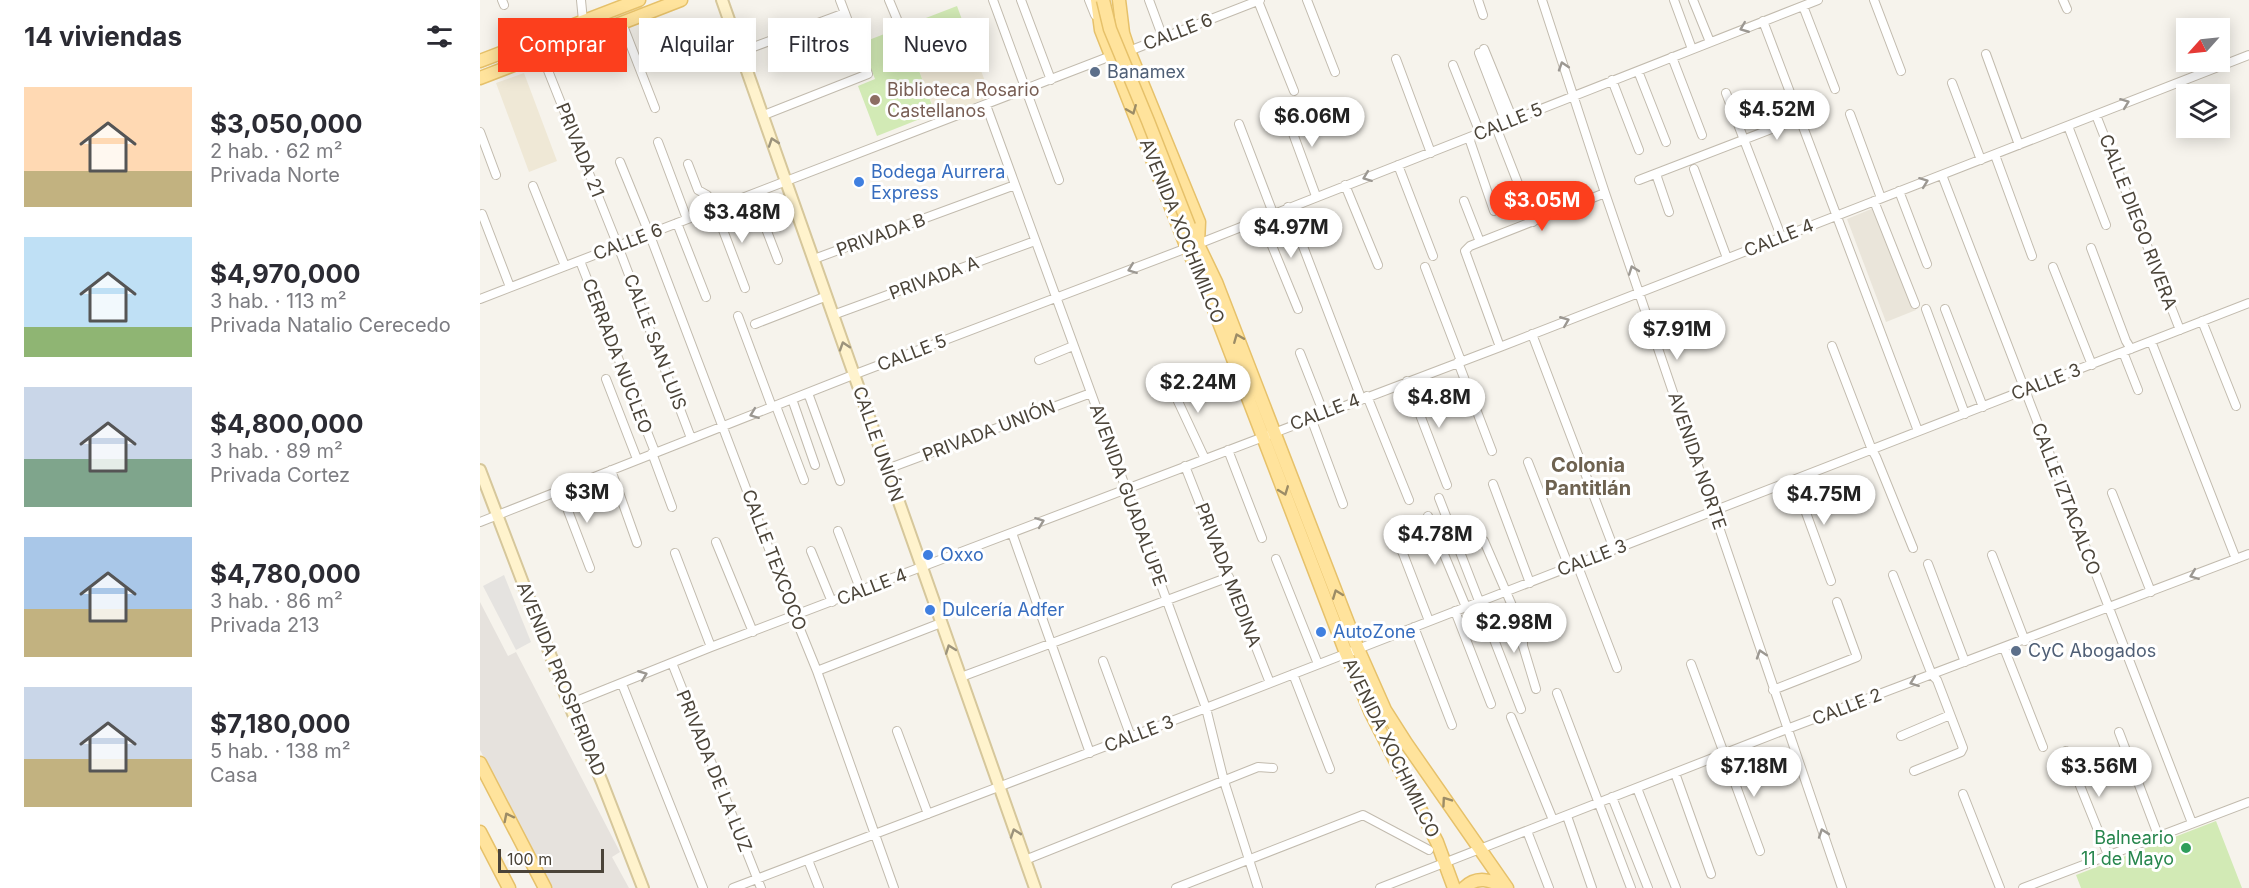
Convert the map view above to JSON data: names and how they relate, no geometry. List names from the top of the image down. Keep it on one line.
{"streets":{"main road":["AVENIDA XOCHIMILCO"],"street":["CALLE 6","CALLE 5","PRIVADA 21","CALLE DIEGO RIVERA","PRIVADA B","CALLE 4","PRIVADA A","CALLE SAN LUIS","CERRADA NUCLEO","CALLE 3","PRIVADA UNIÓN","CALLE UNIÓN","AVENIDA NORTE","AVENIDA GUADALUPE","CALLE IZTACALCO","CALLE TEXCOCO","PRIVADA MEDINA","AVENIDA PROSPERIDAD","CALLE 2","PRIVADA DE LA LUZ"]},"crossings":[["CALLE 6","PRIVADA 21"],["CALLE 6","AVENIDA XOCHIMILCO"],["CALLE 6","CALLE SAN LUIS"],["CALLE 6","CERRADA NUCLEO"],["CALLE 6","CALLE UNIÓN"],["CALLE 6","AVENIDA GUADALUPE"],["CALLE 6","CALLE TEXCOCO"],["CALLE 5","AVENIDA XOCHIMILCO"],["CALLE 5","CALLE SAN LUIS"],["CALLE 5","CERRADA NUCLEO"],["CALLE 5","CALLE UNIÓN"],["CALLE 5","AVENIDA NORTE"],["CALLE 5","AVENIDA GUADALUPE"],["CALLE 5","CALLE TEXCOCO"],["CALLE 5","AVENIDA PROSPERIDAD"],["PRIVADA 21","CALLE SAN LUIS"],["CALLE DIEGO RIVERA","CALLE 4"],["CALLE DIEGO RIVERA","CALLE 3"],["AVENIDA XOCHIMILCO","CALLE 4"],["AVENIDA XOCHIMILCO","CALLE 3"],["AVENIDA XOCHIMILCO","CALLE 2"],["PRIVADA B","CALLE UNIÓN"],["PRIVADA B","AVENIDA GUADALUPE"],["CALLE 4","CALLE UNIÓN"],["CALLE 4","AVENIDA NORTE"],["CALLE 4","AVENIDA GUADALUPE"],["CALLE 4","CALLE IZTACALCO"],["CALLE 4","CALLE TEXCOCO"],["CALLE 4","PRIVADA MEDINA"],["CALLE 4","AVENIDA PROSPERIDAD"],["CALLE 4","PRIVADA DE LA LUZ"],["PRIVADA A","CALLE UNIÓN"],["PRIVADA A","AVENIDA GUADALUPE"],["CALLE 3","CALLE UNIÓN"],["CALLE 3","AVENIDA NORTE"],["CALLE 3","AVENIDA GUADALUPE"],["CALLE 3","CALLE IZTACALCO"],["CALLE 3","CALLE TEXCOCO"],["CALLE 3","PRIVADA MEDINA"],["CALLE 3","PRIVADA DE LA LUZ"],["PRIVADA UNIÓN","CALLE UNIÓN"],["PRIVADA UNIÓN","AVENIDA GUADALUPE"],["AVENIDA NORTE","CALLE 2"],["CALLE IZTACALCO","CALLE 2"]],"one_way":["AVENIDA NORTE"],"districts":["Colonia Pantitlán"],"places":["Banamex","Biblioteca Rosario Castellanos","Bodega Aurrera Express","Oxxo","Dulcería Adfer","AutoZone","CyC Abogados","Balneario 11 de Mayo"],"scale_bar":"100 m","north":"bottom left","page":{"heading":"14 viviendas","chip":["Comprar","Alquilar","Filtros","Nuevo"],"list":[{"name":"$3,050,000","note":"2 hab. · 62 m² · Privada Norte"},{"name":"$4,970,000","note":"3 hab. · 113 m² · Privada Natalio Cerecedo"},{"name":"$4,800,000","note":"3 hab. · 89 m² · Privada Cortez"},{"name":"$4,780,000","note":"3 hab. · 86 m² · Privada 213"},{"name":"$7,180,000","note":"5 hab. · 138 m² · Casa"}],"price":["$4.52M","$6.06M","$3.05M","$3.48M","$4.97M","$7.91M","$2.24M","$4.8M","$3M","$4.75M","$4.78M","$2.98M","$7.18M","$3.56M"],"scale":"100 m"}}
